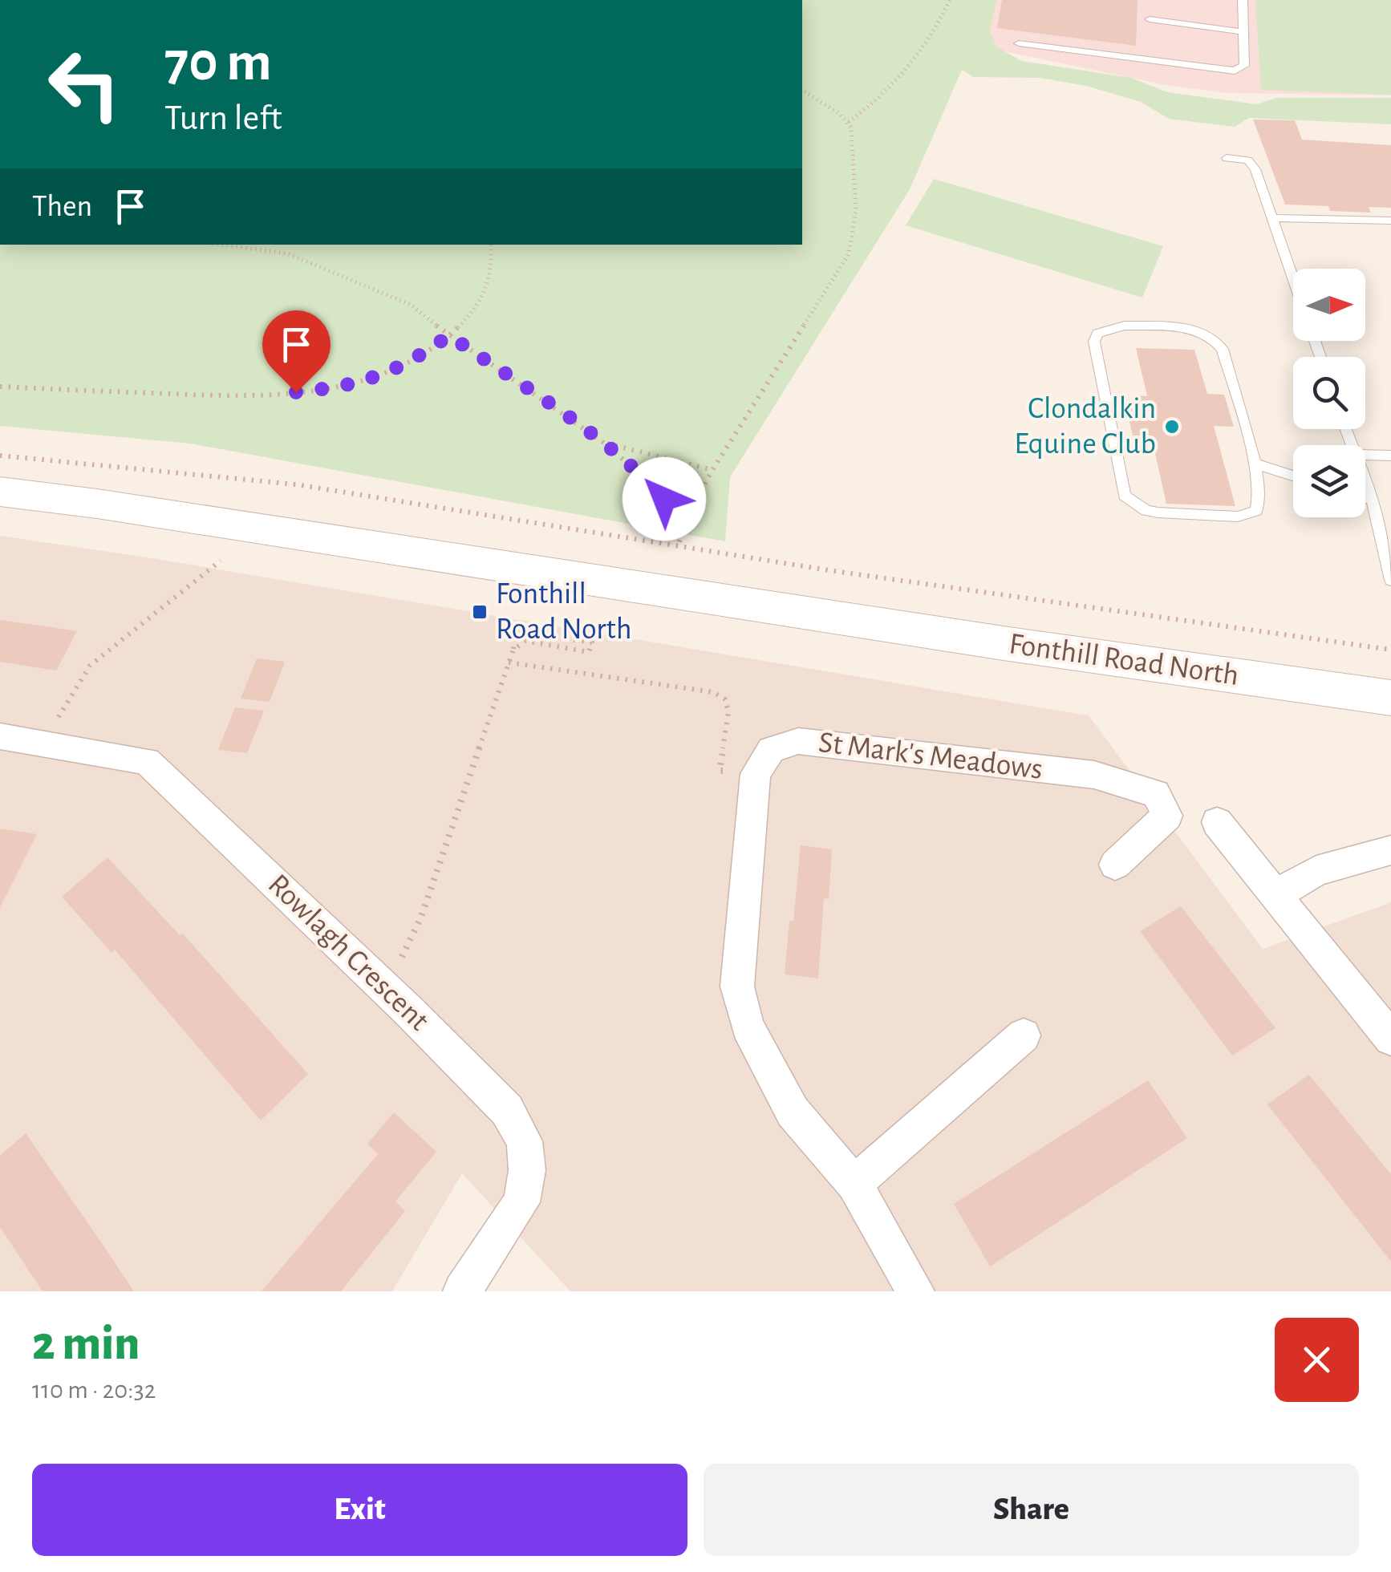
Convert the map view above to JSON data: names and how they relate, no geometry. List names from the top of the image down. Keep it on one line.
{"streets":{"main road":["Fonthill Road North"],"street":["St Mark's Meadows","Rowlagh Crescent"]},"places":{"other":["Clondalkin Equine Club"],"transit":["Fonthill Road North"]},"north":"right","page":{"turn":["70 m","Turn left"],"then":"Then","heading":["2 min","110 m · 20:32"],"buttons":["Exit","Share"]}}
